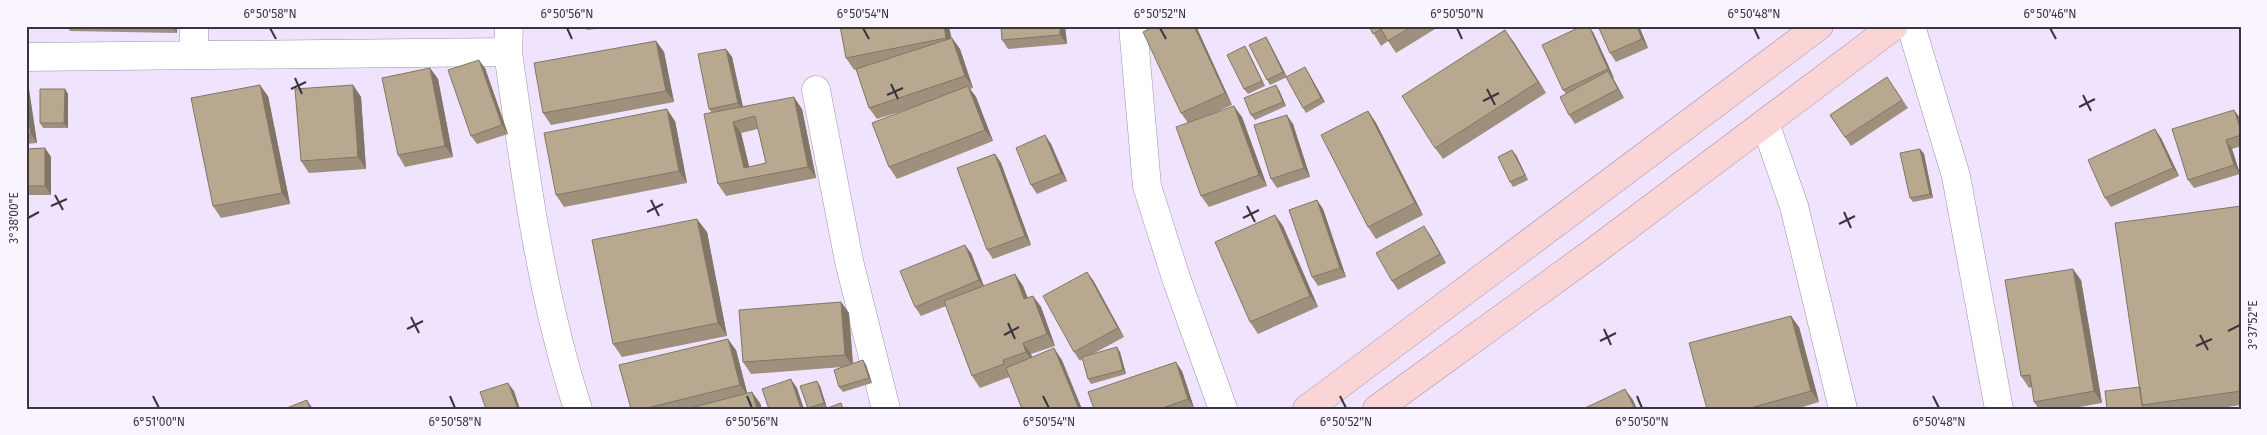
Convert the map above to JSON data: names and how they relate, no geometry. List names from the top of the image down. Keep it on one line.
{"coordinates":["6°50'58\"N","6°50'56\"N","6°50'54\"N","6°50'52\"N","6°50'50\"N","6°50'48\"N","6°50'46\"N","3°38'00\"E","3°37'52\"E","6°51'00\"N"]}
